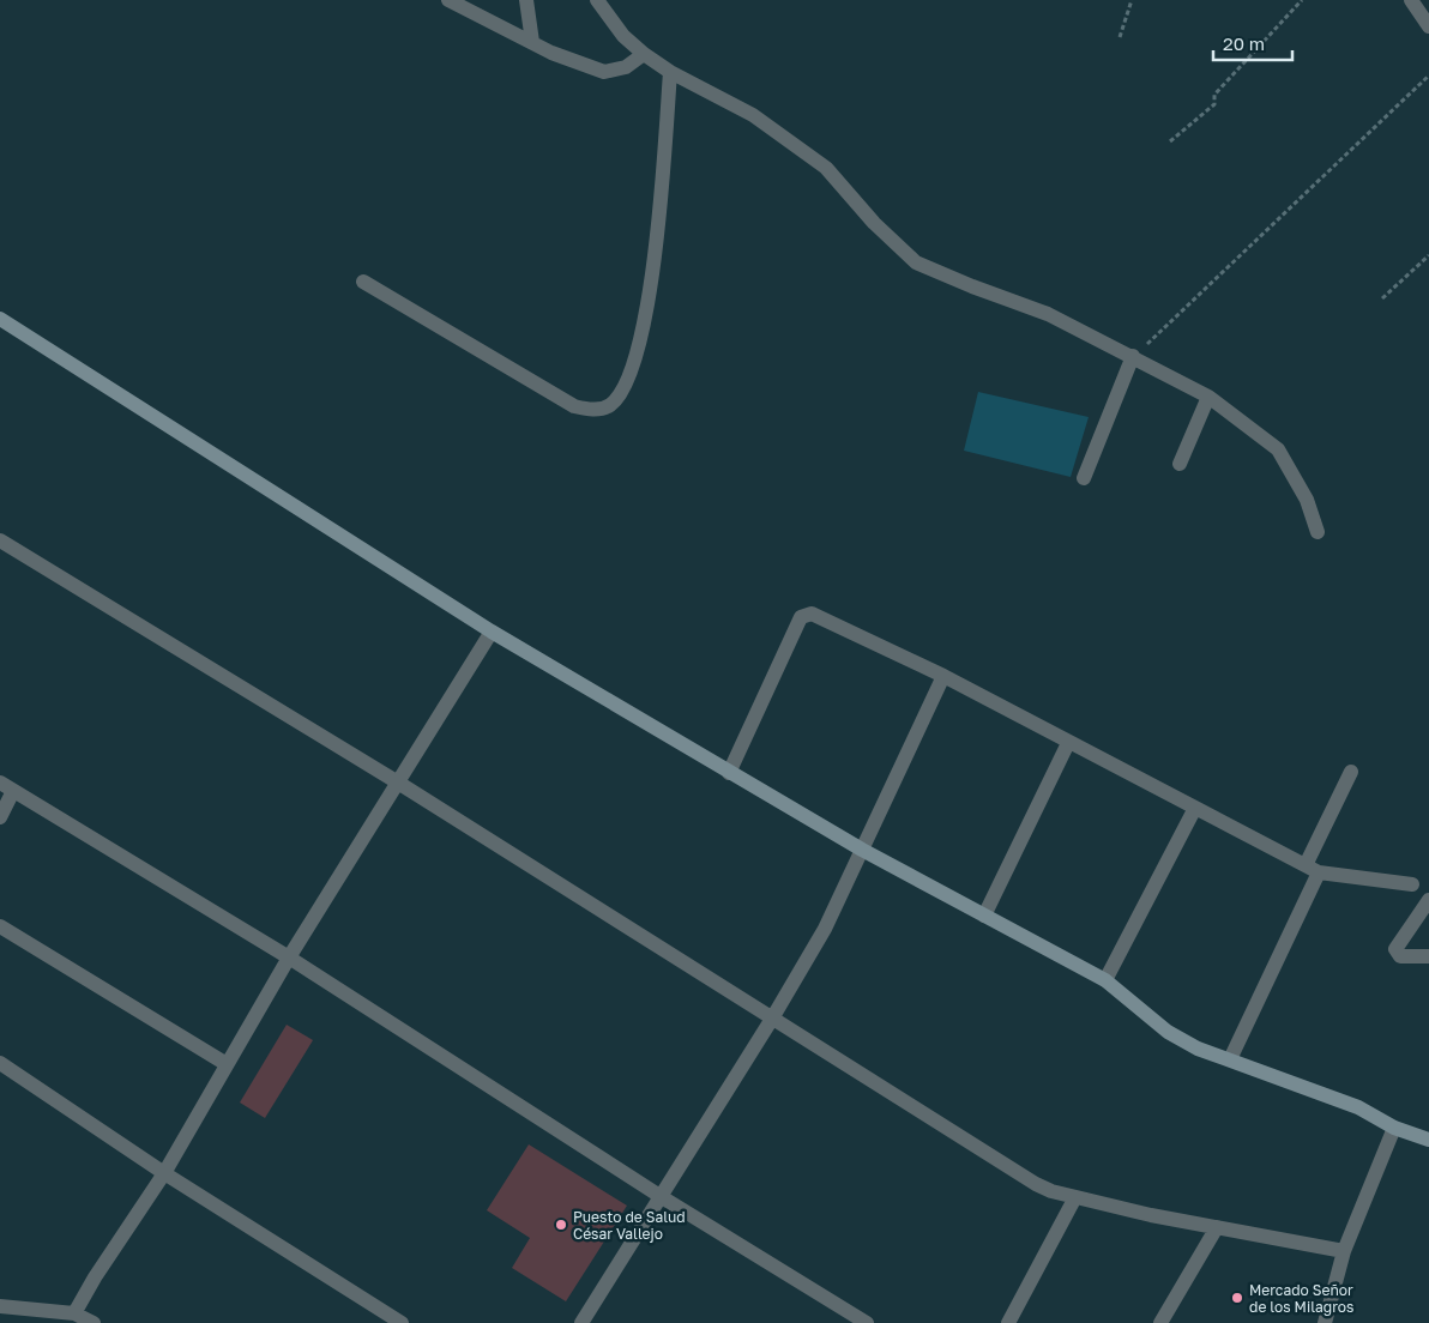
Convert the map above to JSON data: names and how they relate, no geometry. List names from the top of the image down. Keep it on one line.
{"places":["Puesto de Salud César Vallejo","Mercado Señor de los Milagros"],"scale_bar":"20 m"}
